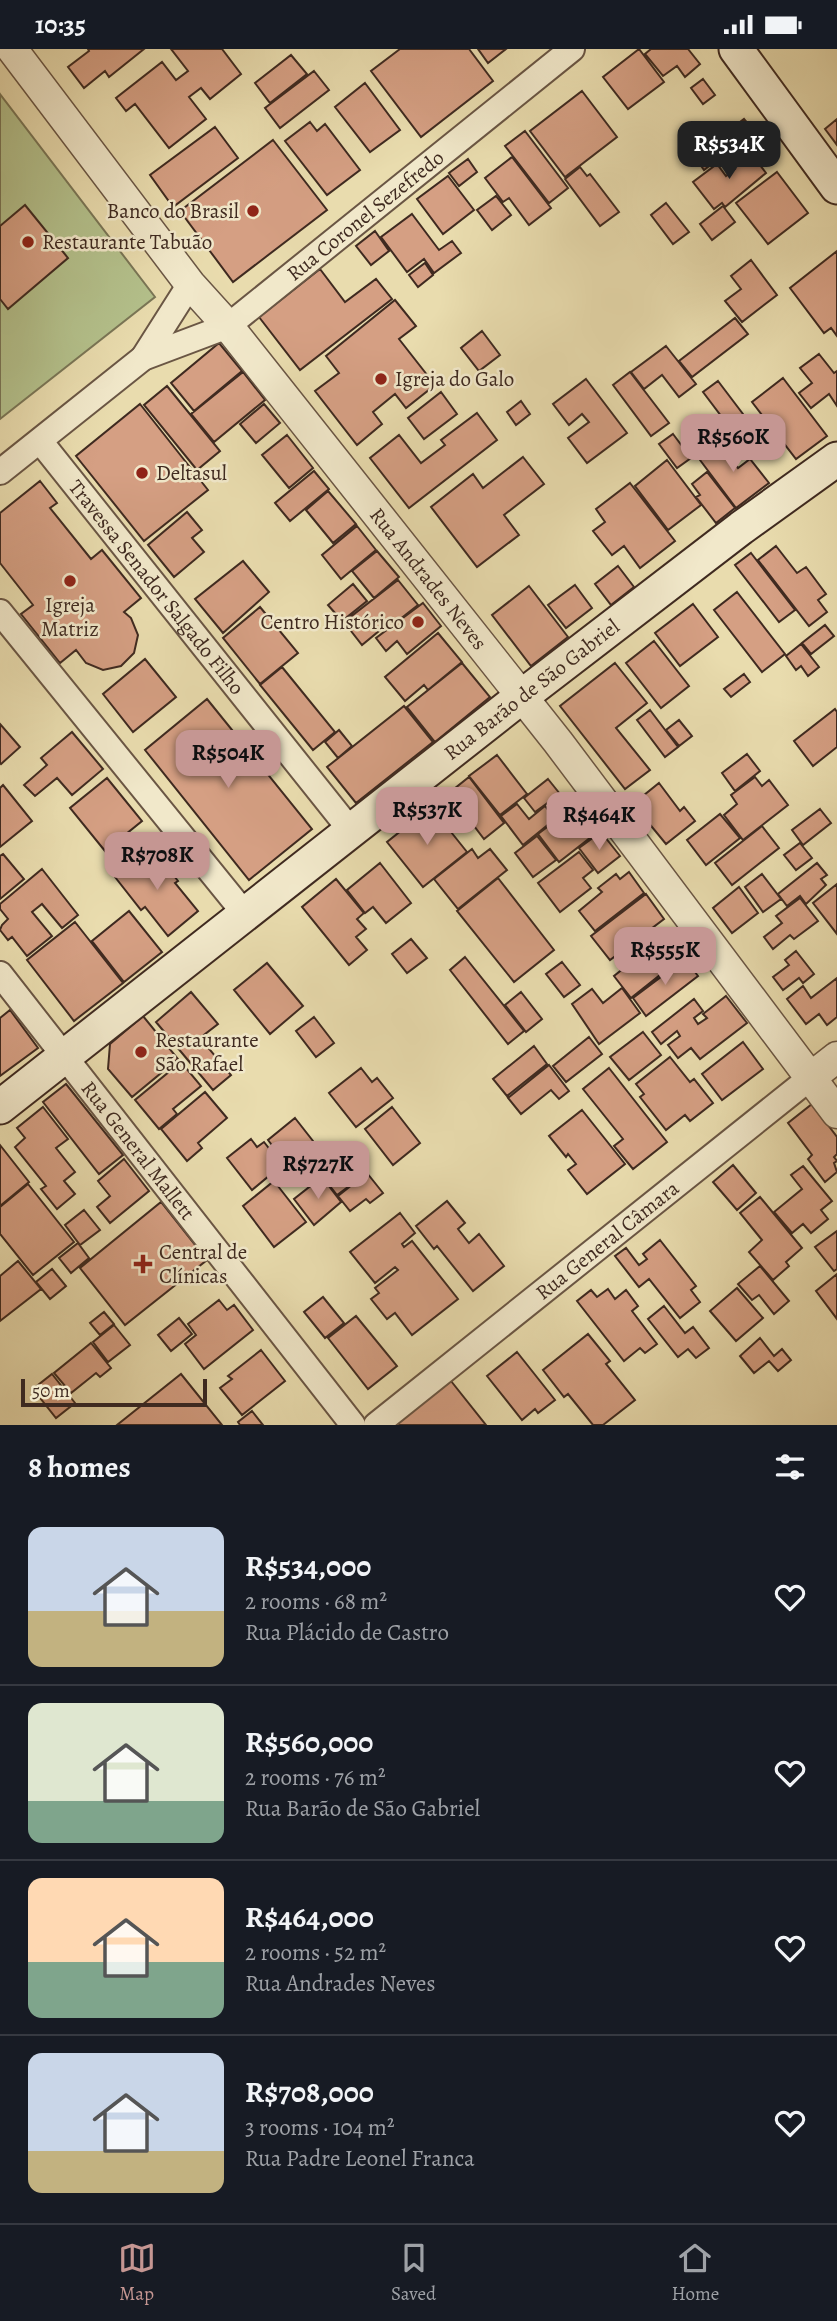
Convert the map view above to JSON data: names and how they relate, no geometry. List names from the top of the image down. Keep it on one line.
{"streets":{"main road":["Rua Barão de São Gabriel"],"street":["Rua Coronel Sezefredo","Rua Andrades Neves","Travessa Senador Salgado Filho","Rua General Mallett","Rua General Câmara"]},"crossings":[["Rua Coronel Sezefredo","Rua Andrades Neves"],["Rua Coronel Sezefredo","Travessa Senador Salgado Filho"],["Rua Andrades Neves","Rua Barão de São Gabriel"],["Rua Andrades Neves","Rua General Câmara"],["Travessa Senador Salgado Filho","Rua Barão de São Gabriel"],["Rua Barão de São Gabriel","Rua General Mallett"]],"places":{"other":["Banco do Brasil","Restaurante Tabuão","Igreja do Galo","Deltasul","Igreja Matriz","Centro Histórico","Restaurante São Rafael"],"health":["Central de Clínicas"]},"scale_bar":"50 m","page":{"status":"10:35","price":["R$534K","R$560K","R$504K","R$537K","R$464K","R$708K","R$555K","R$727K"],"scale":"50 m","heading":"8 homes","list":[{"name":"R$534,000","note":"2 rooms · 68 m² · Rua Plácido de Castro"},{"name":"R$560,000","note":"2 rooms · 76 m² · Rua Barão de São Gabriel"},{"name":"R$464,000","note":"2 rooms · 52 m² · Rua Andrades Neves"},{"name":"R$708,000","note":"3 rooms · 104 m² · Rua Padre Leonel Franca"}],"tabs":["Map","Saved","Home"]}}
